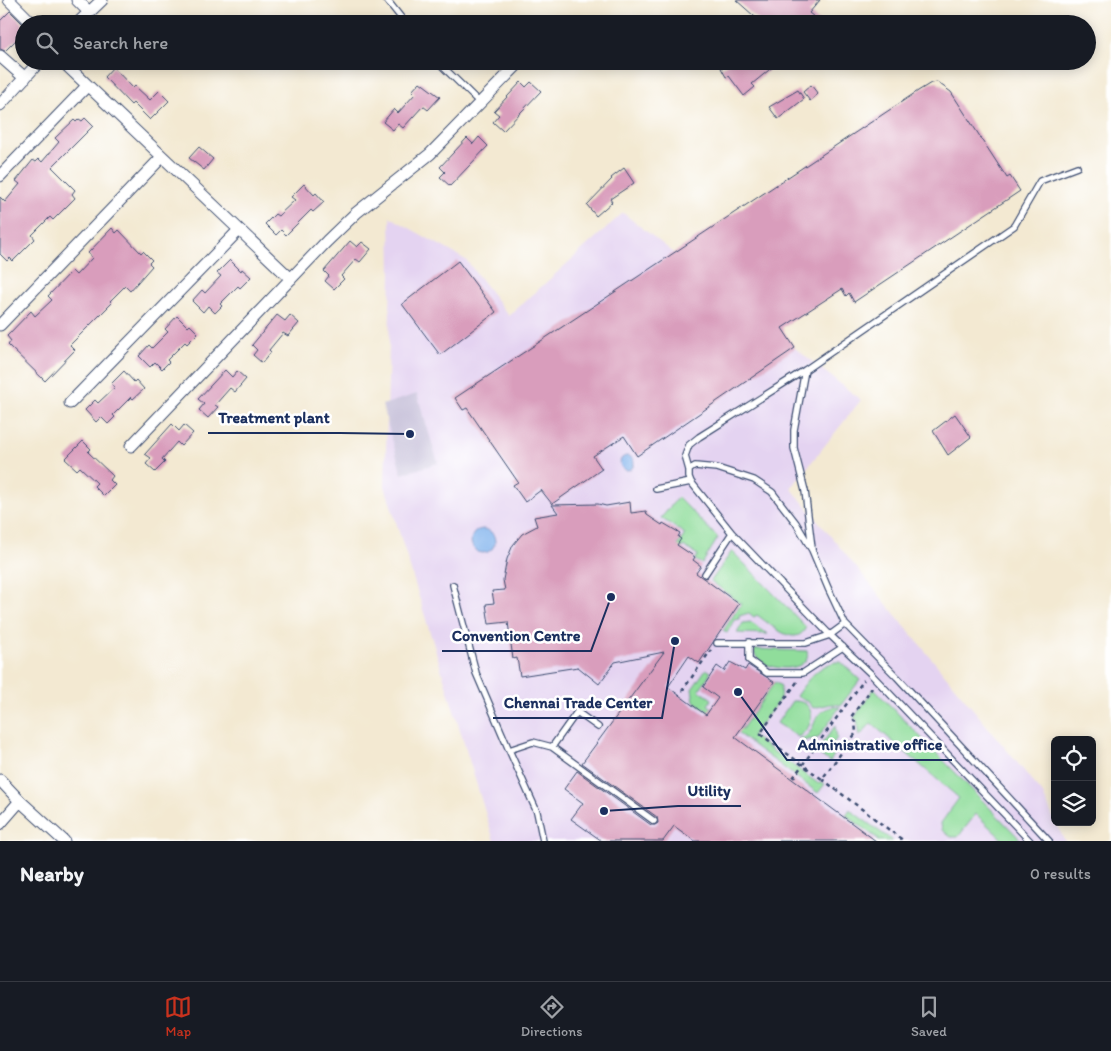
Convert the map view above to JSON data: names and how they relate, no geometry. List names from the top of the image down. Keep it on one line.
{"places":["Treatment plant","Convention Centre","Chennai Trade Center","Administrative office","Utility"],"page":{"search":"Search here","heading":["Nearby","0 results"],"nav":["Map","Directions","Saved"]}}
